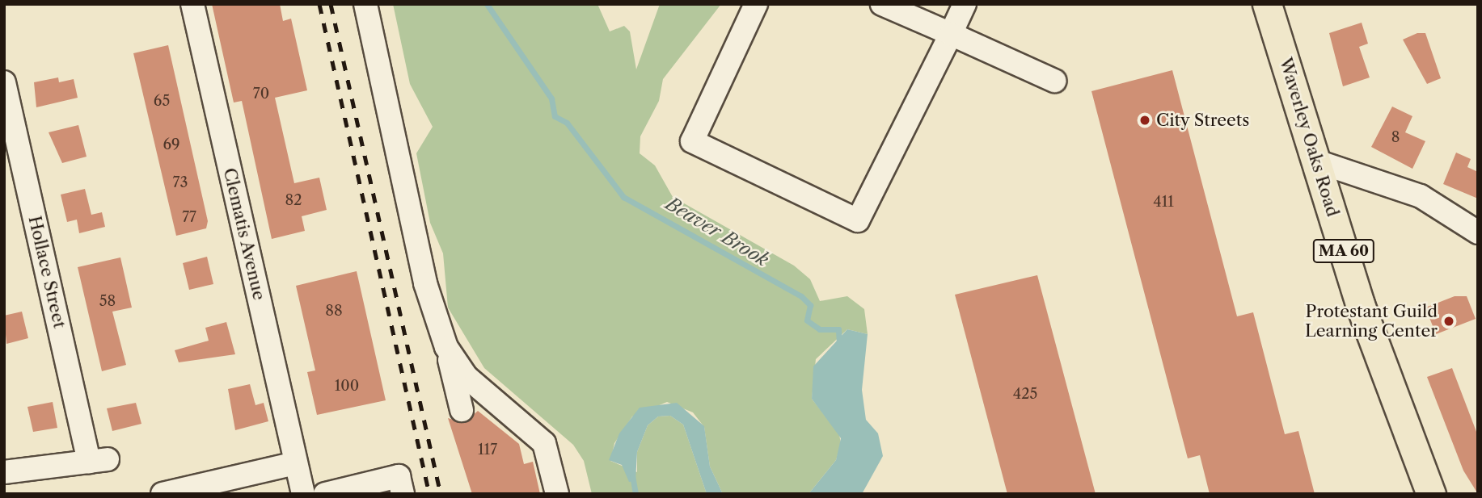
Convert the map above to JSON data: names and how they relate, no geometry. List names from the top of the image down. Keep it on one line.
{"streets":{"main road":["Waverley Oaks Road","MA 60"],"street":["Clematis Avenue","Hollace Street"]},"water":["Beaver Brook"],"places":["City Streets","Protestant Guild Learning Center"],"house_numbers":["70","65","8","69","73","82","411","77","58","88","100","425","117"]}
